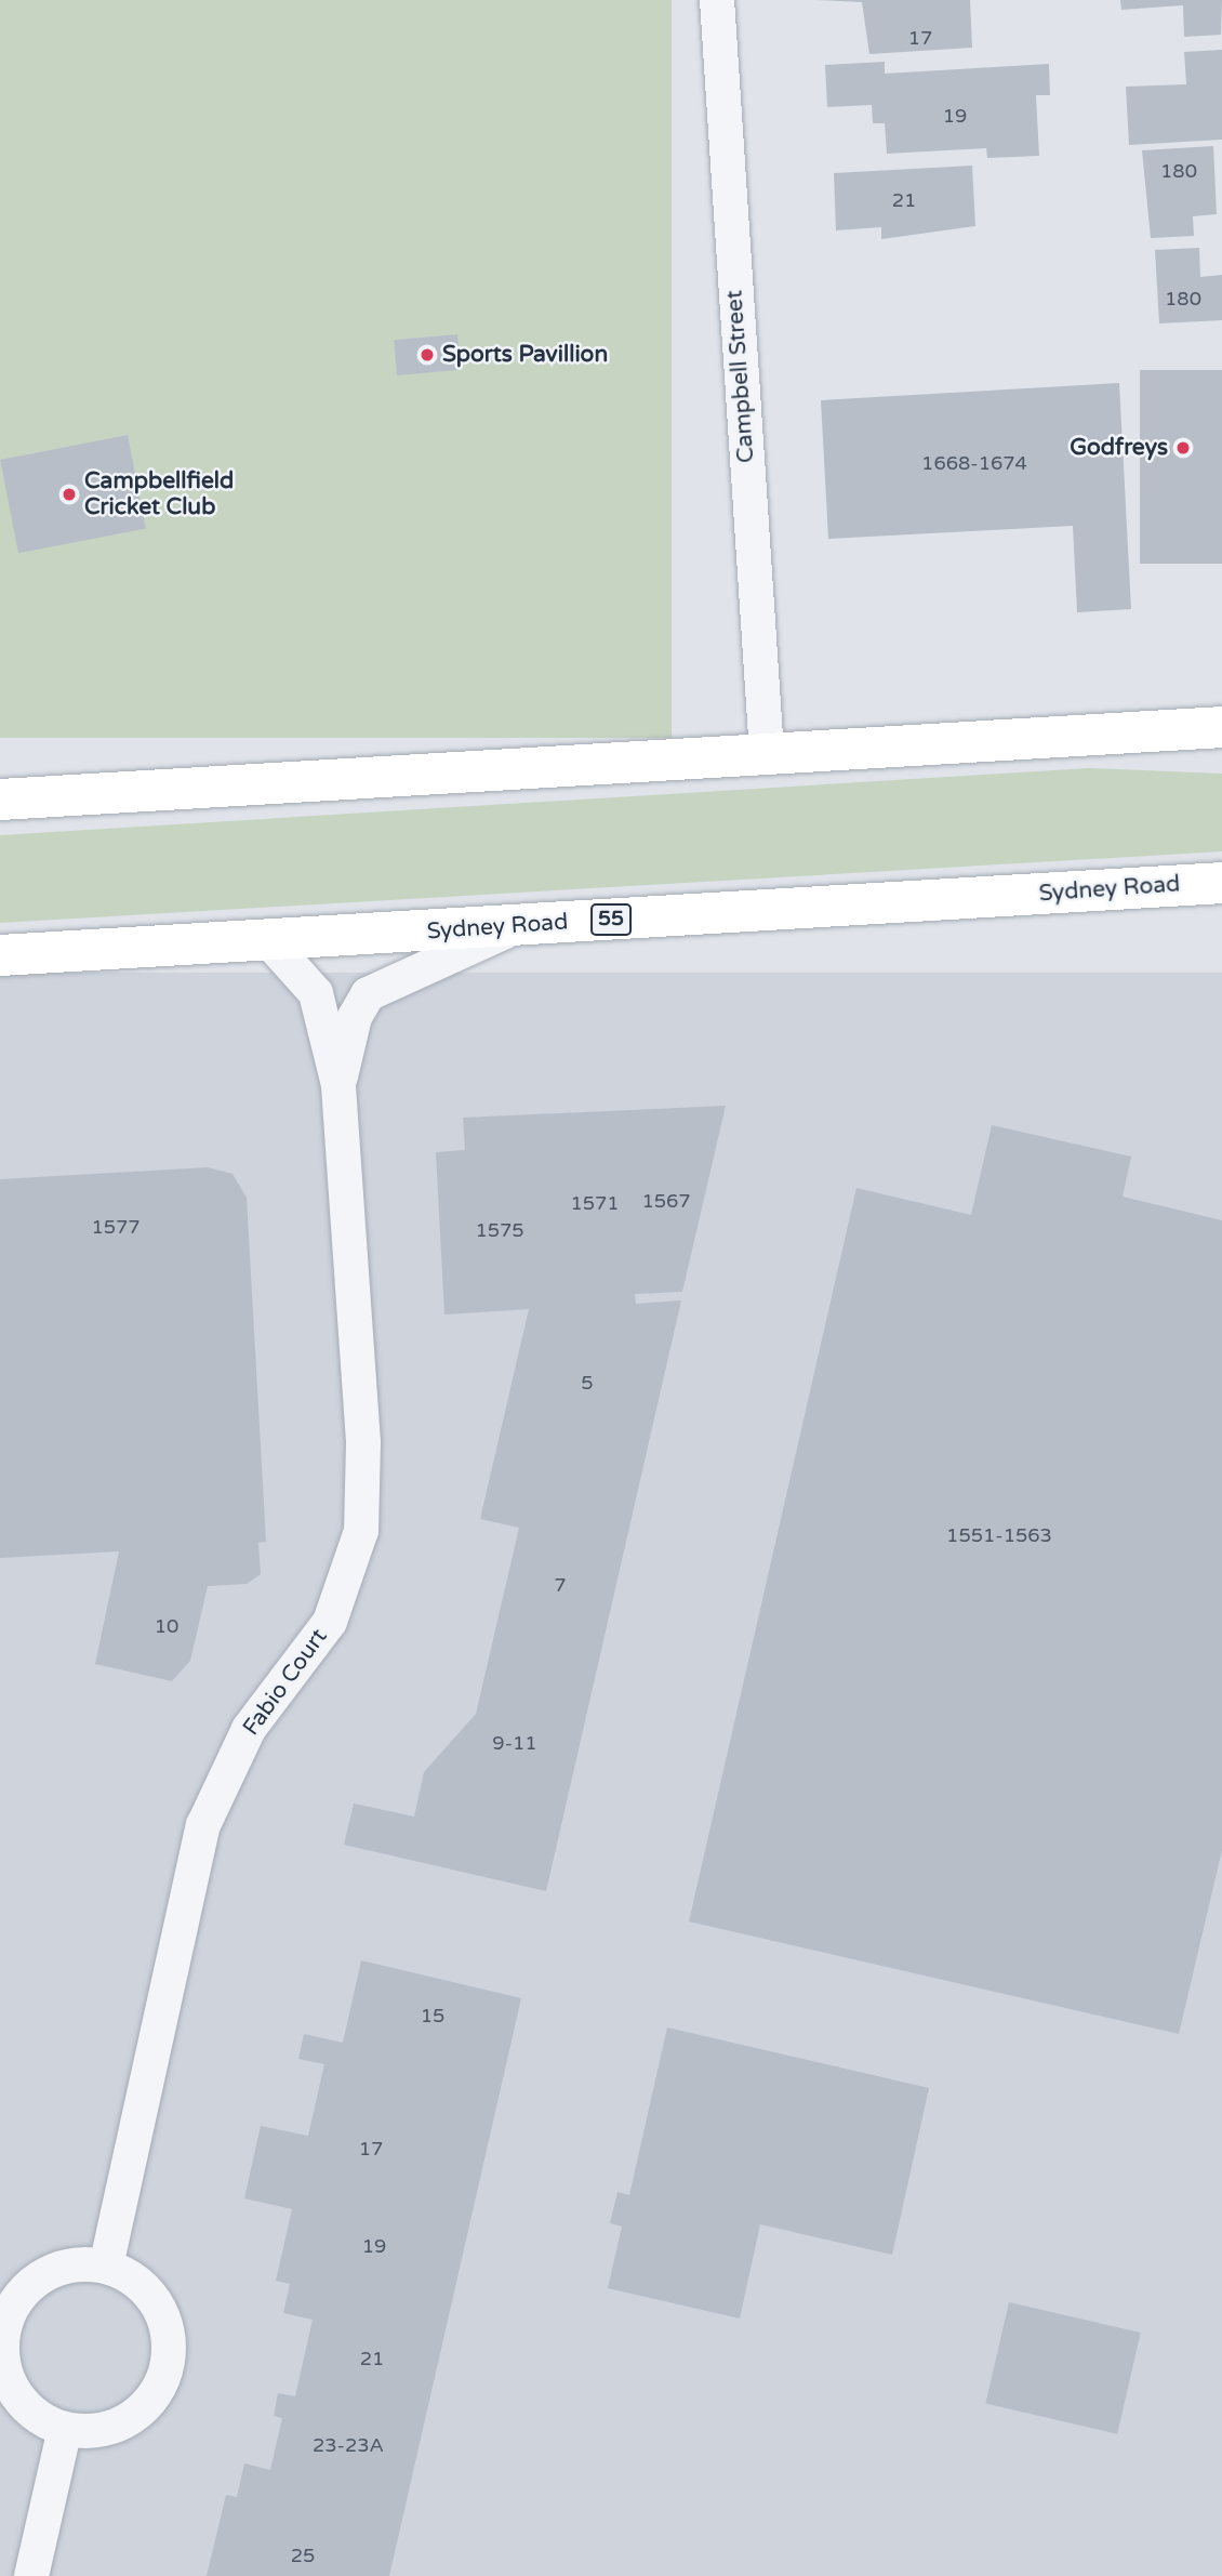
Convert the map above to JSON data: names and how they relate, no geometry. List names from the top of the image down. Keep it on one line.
{"streets":{"highway":["Sydney Road","55"],"street":["Campbell Street","Fabio Court"]},"crossings":[["Sydney Road","Fabio Court"]],"places":["Sports Pavillion","Godfreys","Campbellfield Cricket Club"],"house_numbers":["17","19","180","21","180","1668-1674","1567","1571","1577","1575","5","1551-1563","7","10","9-11","15","17","19","21","23-23A","25"]}
